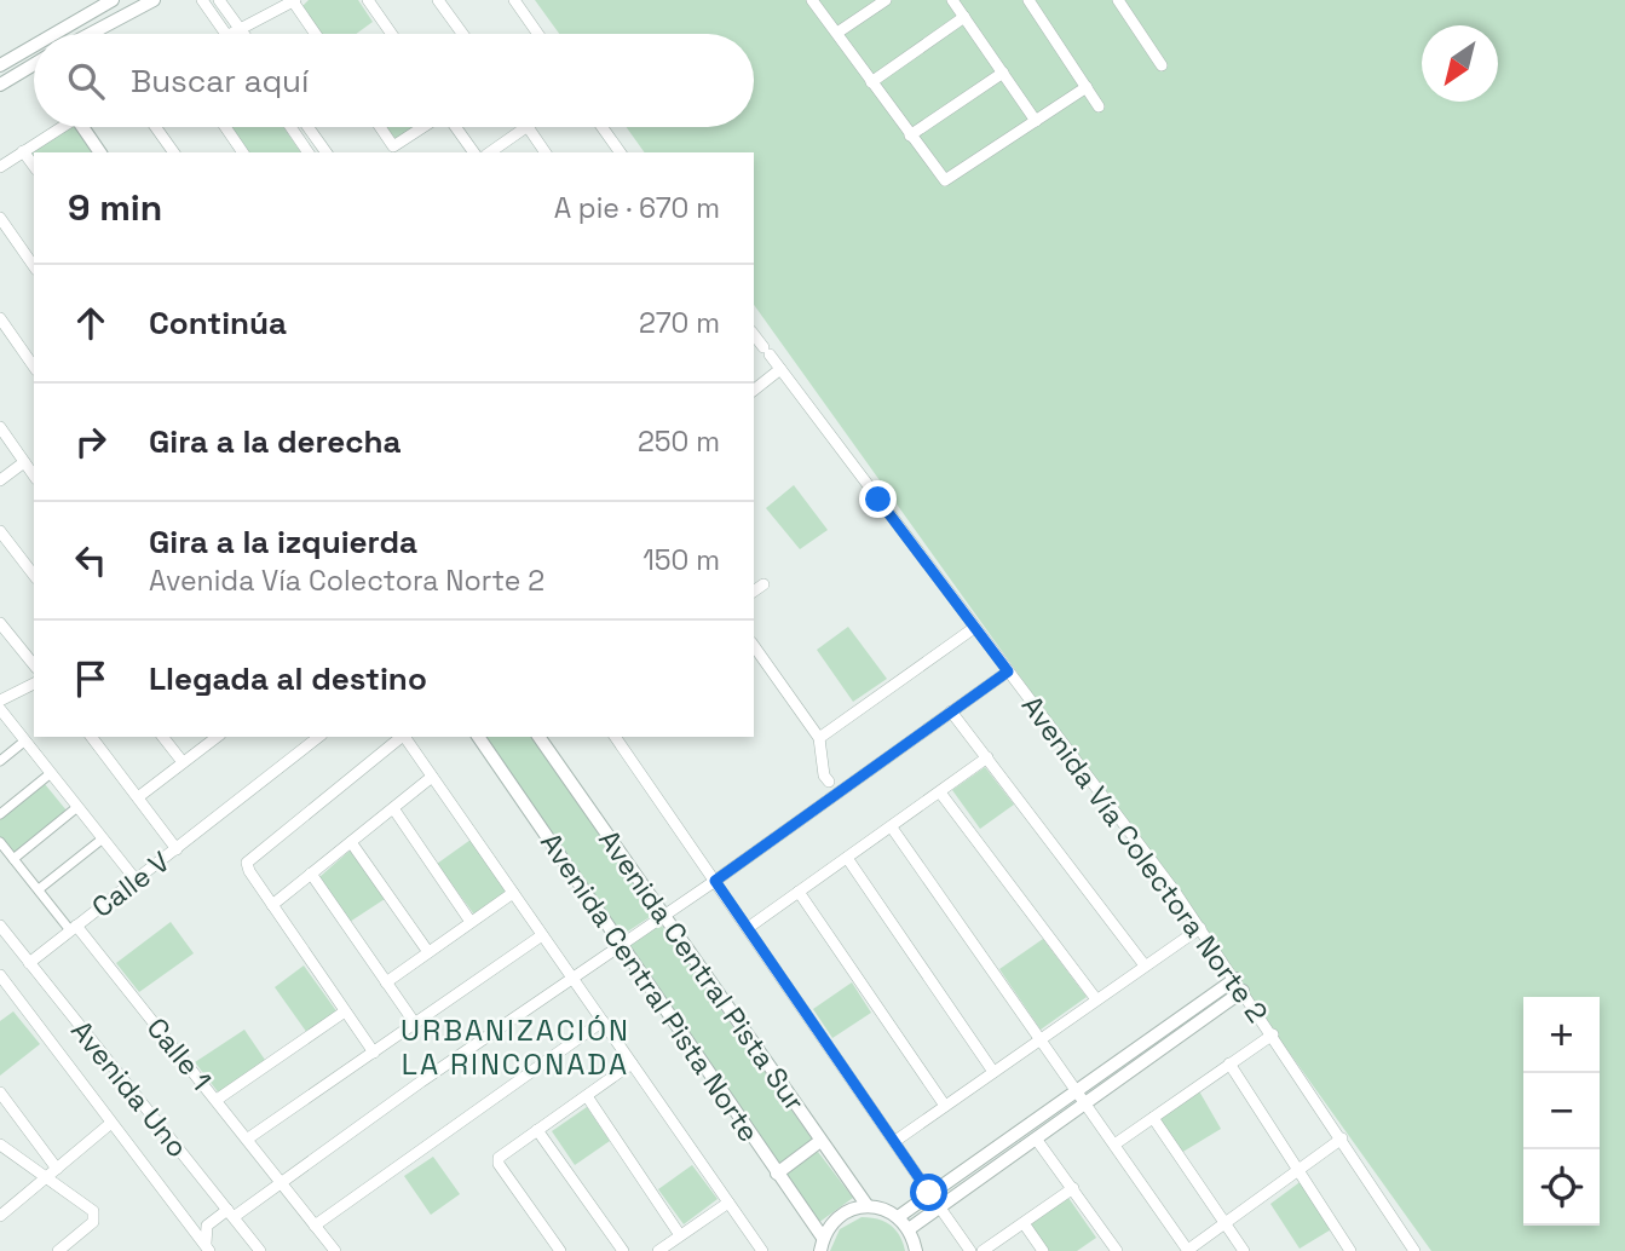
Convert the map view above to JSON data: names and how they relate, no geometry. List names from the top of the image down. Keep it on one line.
{"streets":{"street":["Avenida Vía Colectora Norte 2","Calle V","Avenida Central Pista Sur","Avenida Central Pista Norte","Calle 1","Avenida Uno"]},"crossings":[["Calle V","Calle 1"],["Calle V","Avenida Uno"]],"districts":["URBANIZACIÓN LA RINCONADA"],"north":"bottom left","page":{"search":"Buscar aquí","heading":["9 min","A pie · 670 m"],"list":[["Continúa","270 m"],["Gira a la derecha","250 m"],["Gira a la izquierda","Avenida Vía Colectora Norte 2","150 m"],"Llegada al destino"],"map_buttons":["+","−"]}}
